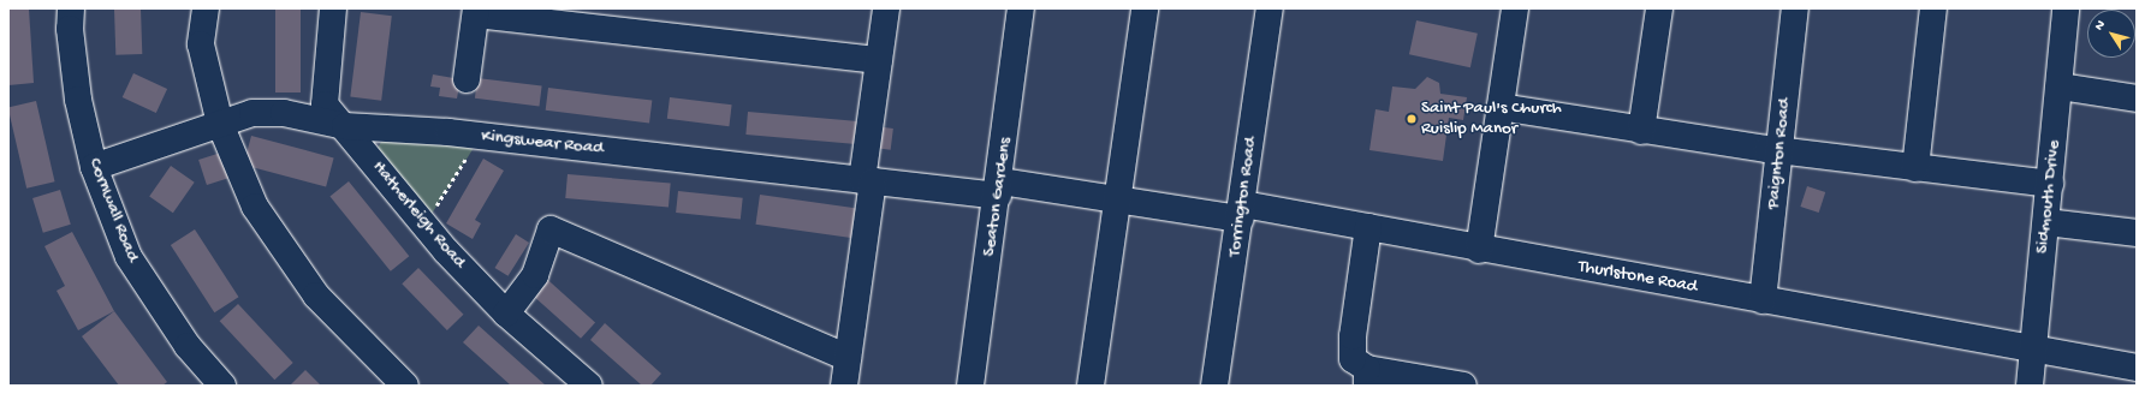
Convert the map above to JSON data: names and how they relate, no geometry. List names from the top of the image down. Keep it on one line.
{"streets":{"street":["Kingswear Road","Paignton Road","Seaton Gardens","Torrington Road","Sidmouth Drive","Cornwall Road","Hatherleigh Road","Thurlstone Road"]},"crossings":[["Kingswear Road","Seaton Gardens"],["Kingswear Road","Cornwall Road"],["Kingswear Road","Hatherleigh Road"],["Kingswear Road","Thurlstone Road"],["Paignton Road","Thurlstone Road"],["Torrington Road","Thurlstone Road"],["Sidmouth Drive","Thurlstone Road"]],"places":["Saint Paul's Church Ruislip Manor"],"north":"top left"}
